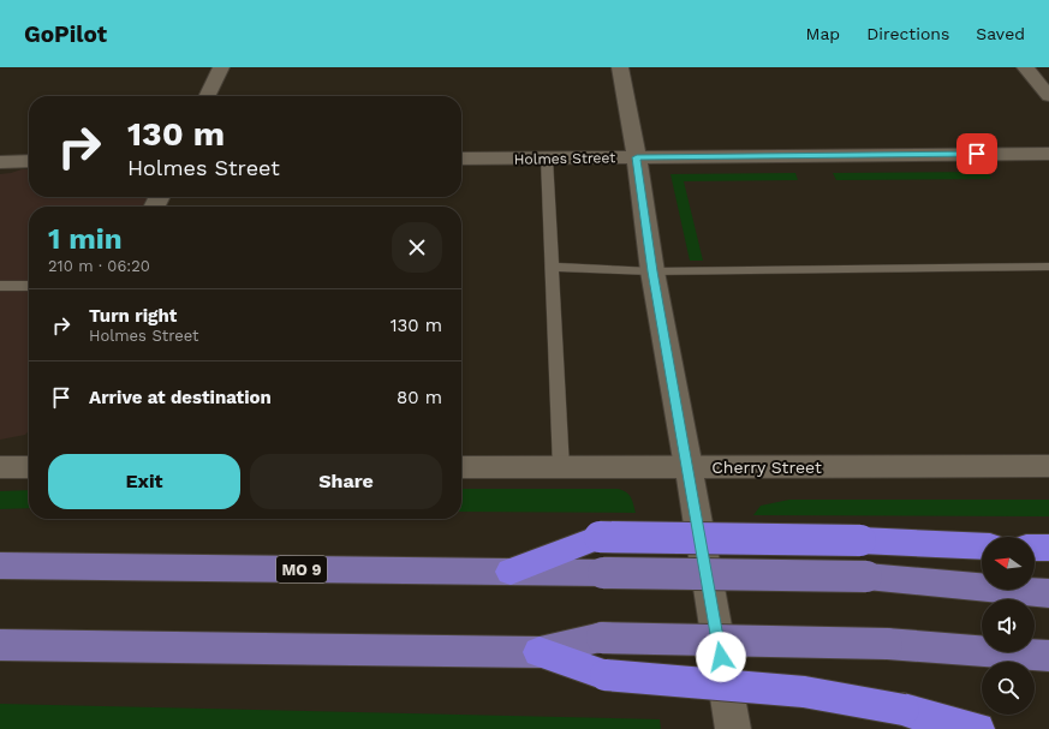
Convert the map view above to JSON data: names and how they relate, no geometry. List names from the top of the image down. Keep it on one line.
{"streets":{"main road":["MO 9"],"street":["Holmes Street","Cherry Street"]},"north":"left","page":{"header":"GoPilot","nav":["Map","Directions","Saved"],"turn":["130 m","Holmes Street"],"heading":["1 min","210 m · 06:20"],"list":[{"name":"Turn right","note":"Holmes Street","value":"130 m"},{"name":"Arrive at destination","value":"80 m"}],"buttons":["Exit","Share"]}}
